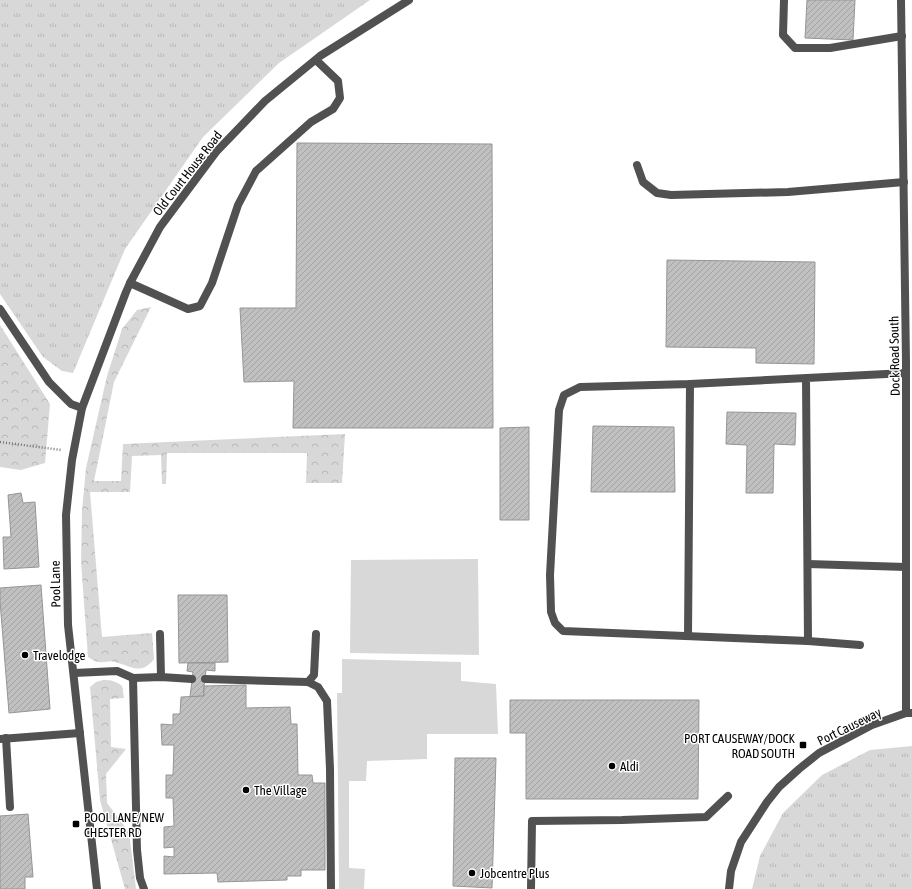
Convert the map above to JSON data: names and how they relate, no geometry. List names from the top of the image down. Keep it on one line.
{"streets":{"street":["Old Court House Road","Dock Road South","Pool Lane","Port Causeway"]},"crossings":[["Old Court House Road","Pool Lane"],["Dock Road South","Port Causeway"]],"places":{"other":["Travelodge","Aldi","The Village","Jobcentre Plus"],"transit":["PORT CAUSEWAY/DOCK ROAD SOUTH","POOL LANE/NEW CHESTER RD"]}}
